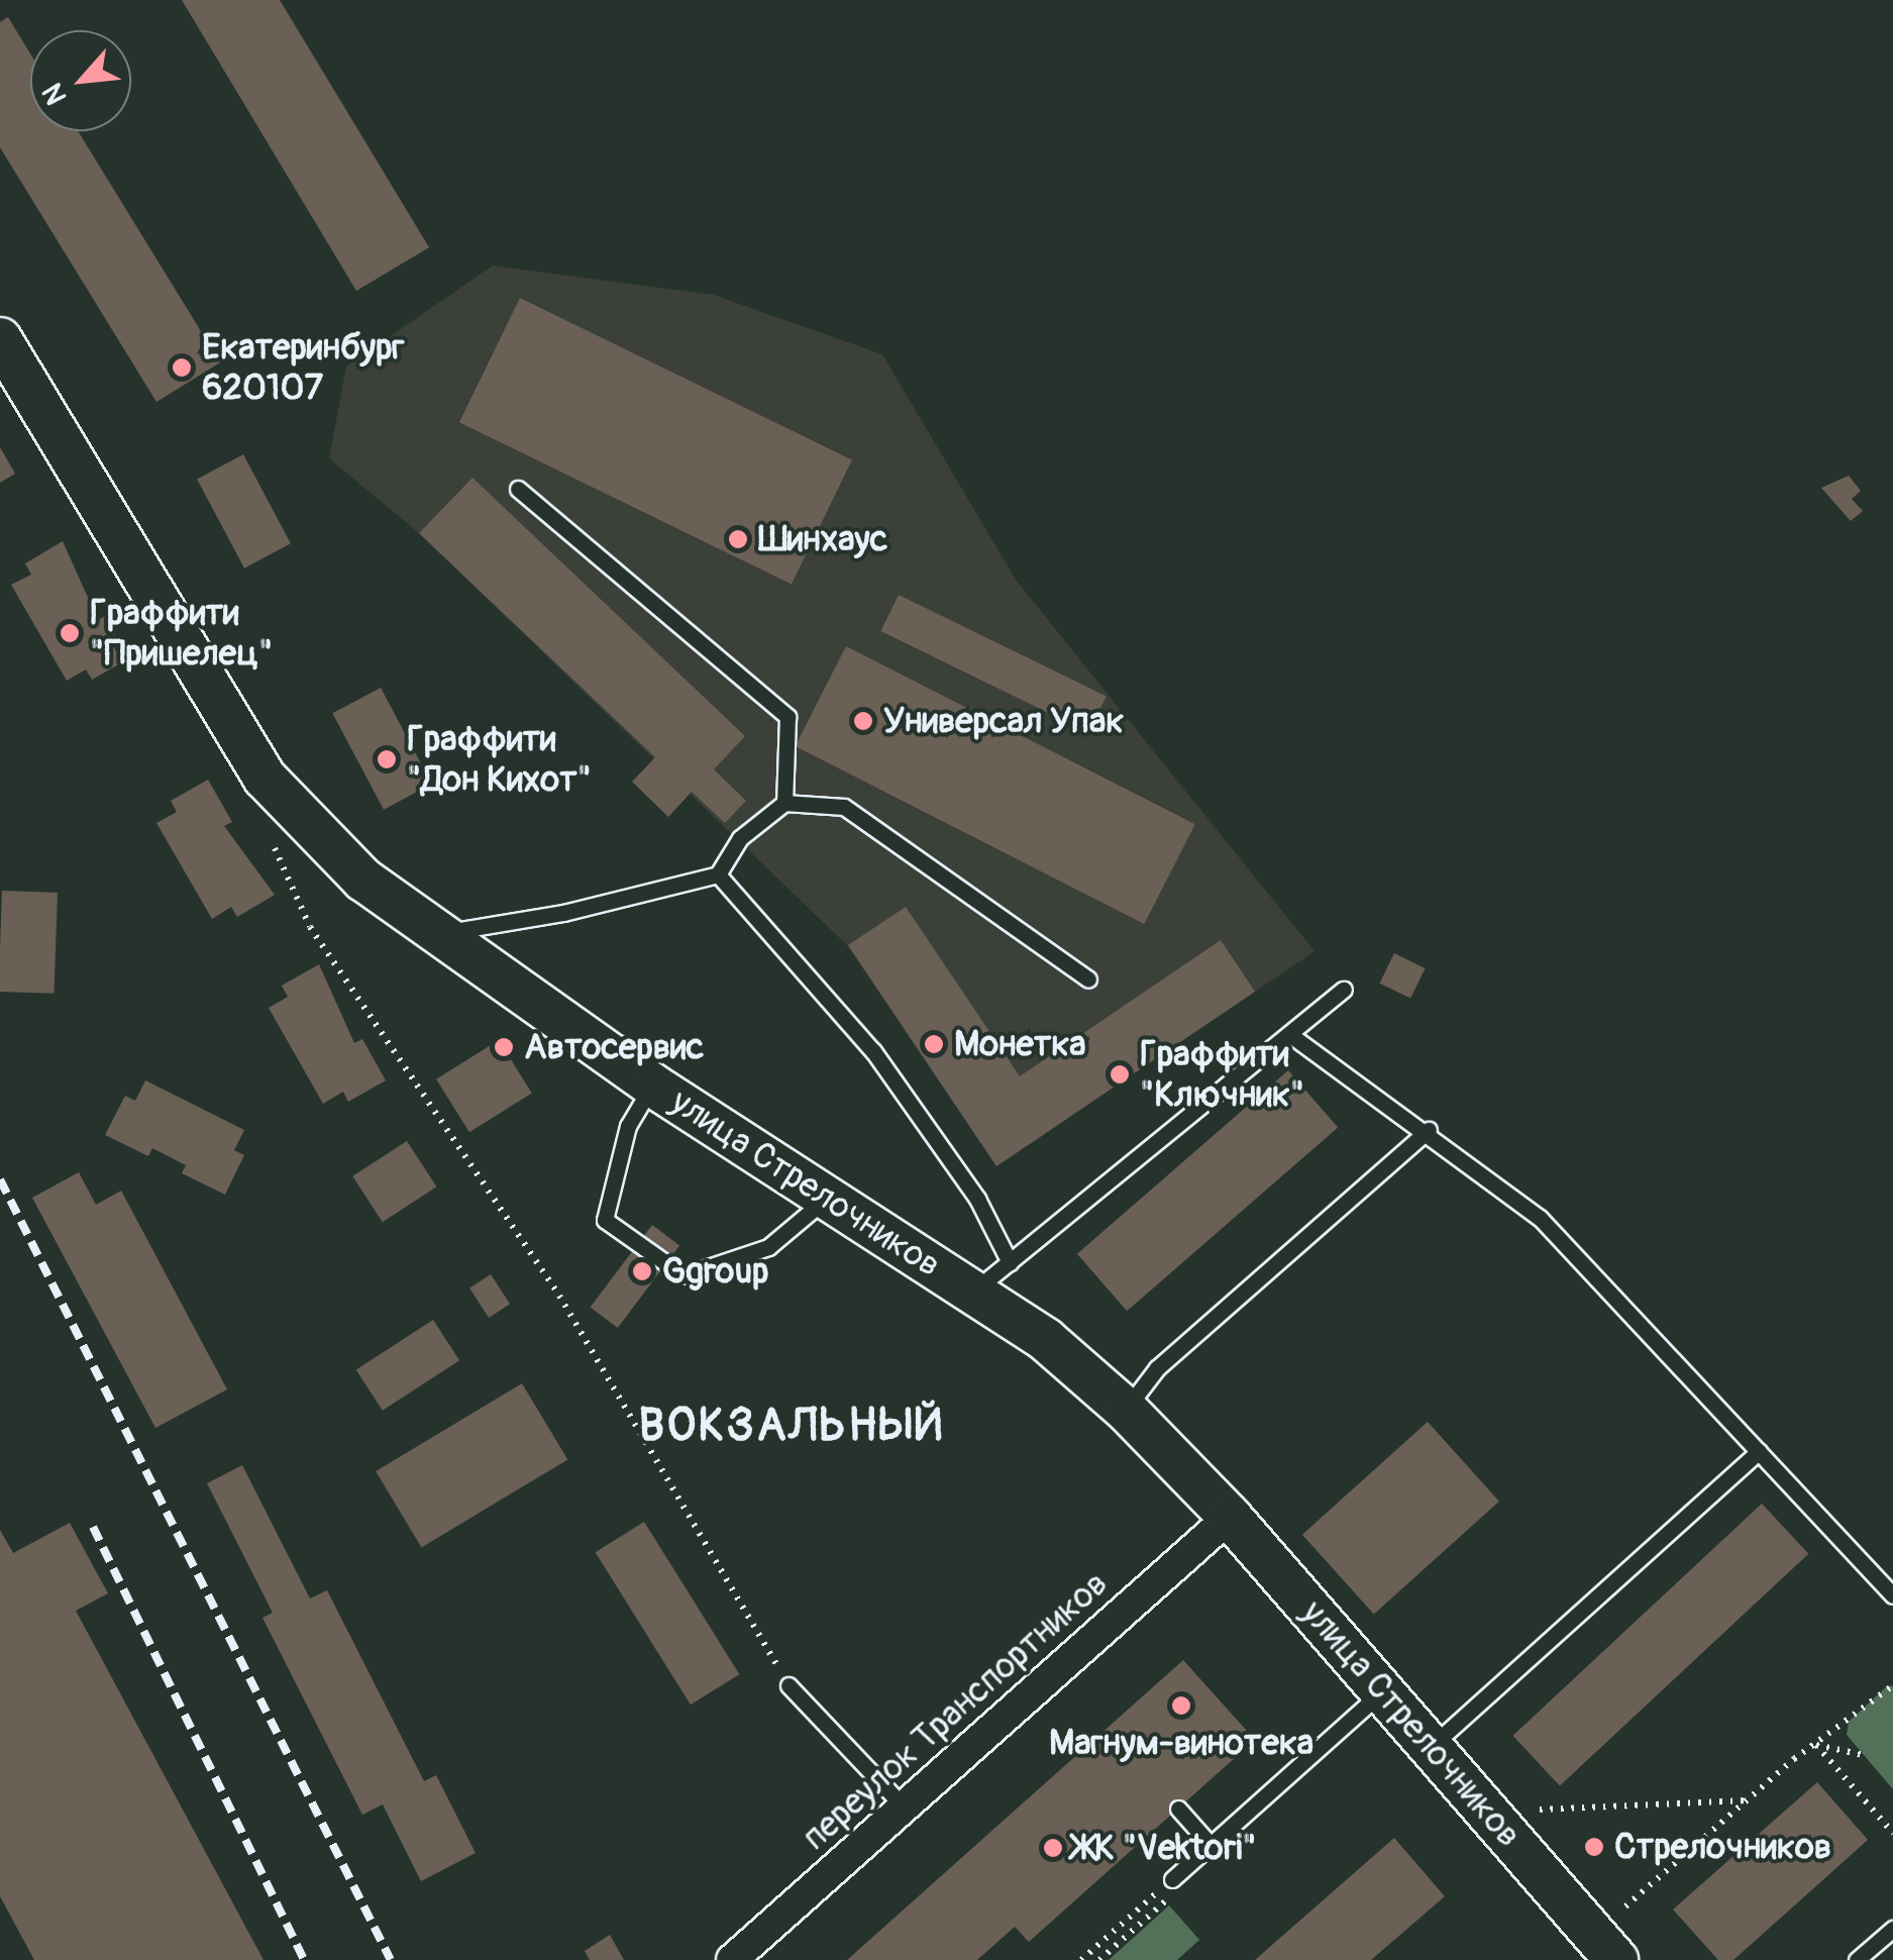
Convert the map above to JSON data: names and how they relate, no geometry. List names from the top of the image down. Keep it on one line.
{"streets":{"main road":["улица Стрелочников"],"street":["переулок Транспортников"]},"crossings":[["улица Стрелочников","переулок Транспортников"]],"districts":["ВОКЗАЛЬНЫЙ"],"places":["Екатеринбург 620107","Шинхаус","Граффити \"Пришелец\"","Универсал Упак","Граффити \"Дон Кихот\"","Монетка","Автосервис","Граффити \"Ключник\"","Ggroup","Магнум-винотека","Стрелочников","ЖК \"Vektori\""],"north":"bottom left"}
